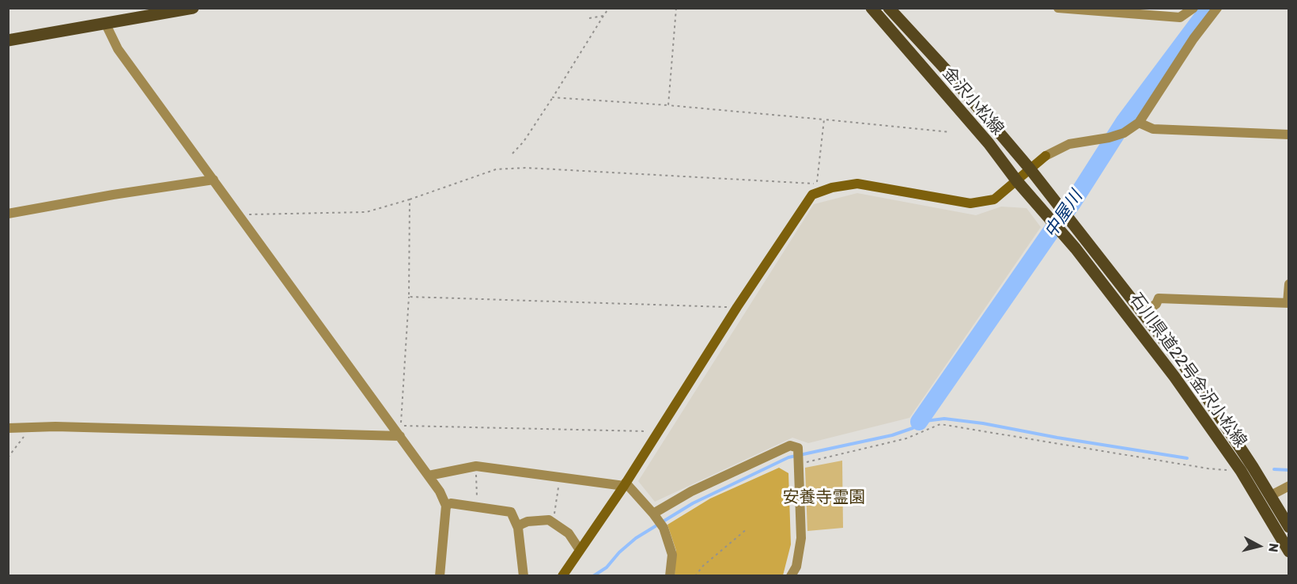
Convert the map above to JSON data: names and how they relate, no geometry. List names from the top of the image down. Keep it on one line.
{"streets":{"main road":["金沢小松線","石川県道22号金沢小松線"]},"crossings":[["金沢小松線","石川県道22号金沢小松線"]],"water":["中屋川"],"parks":["安養寺霊園"],"north":"right"}
